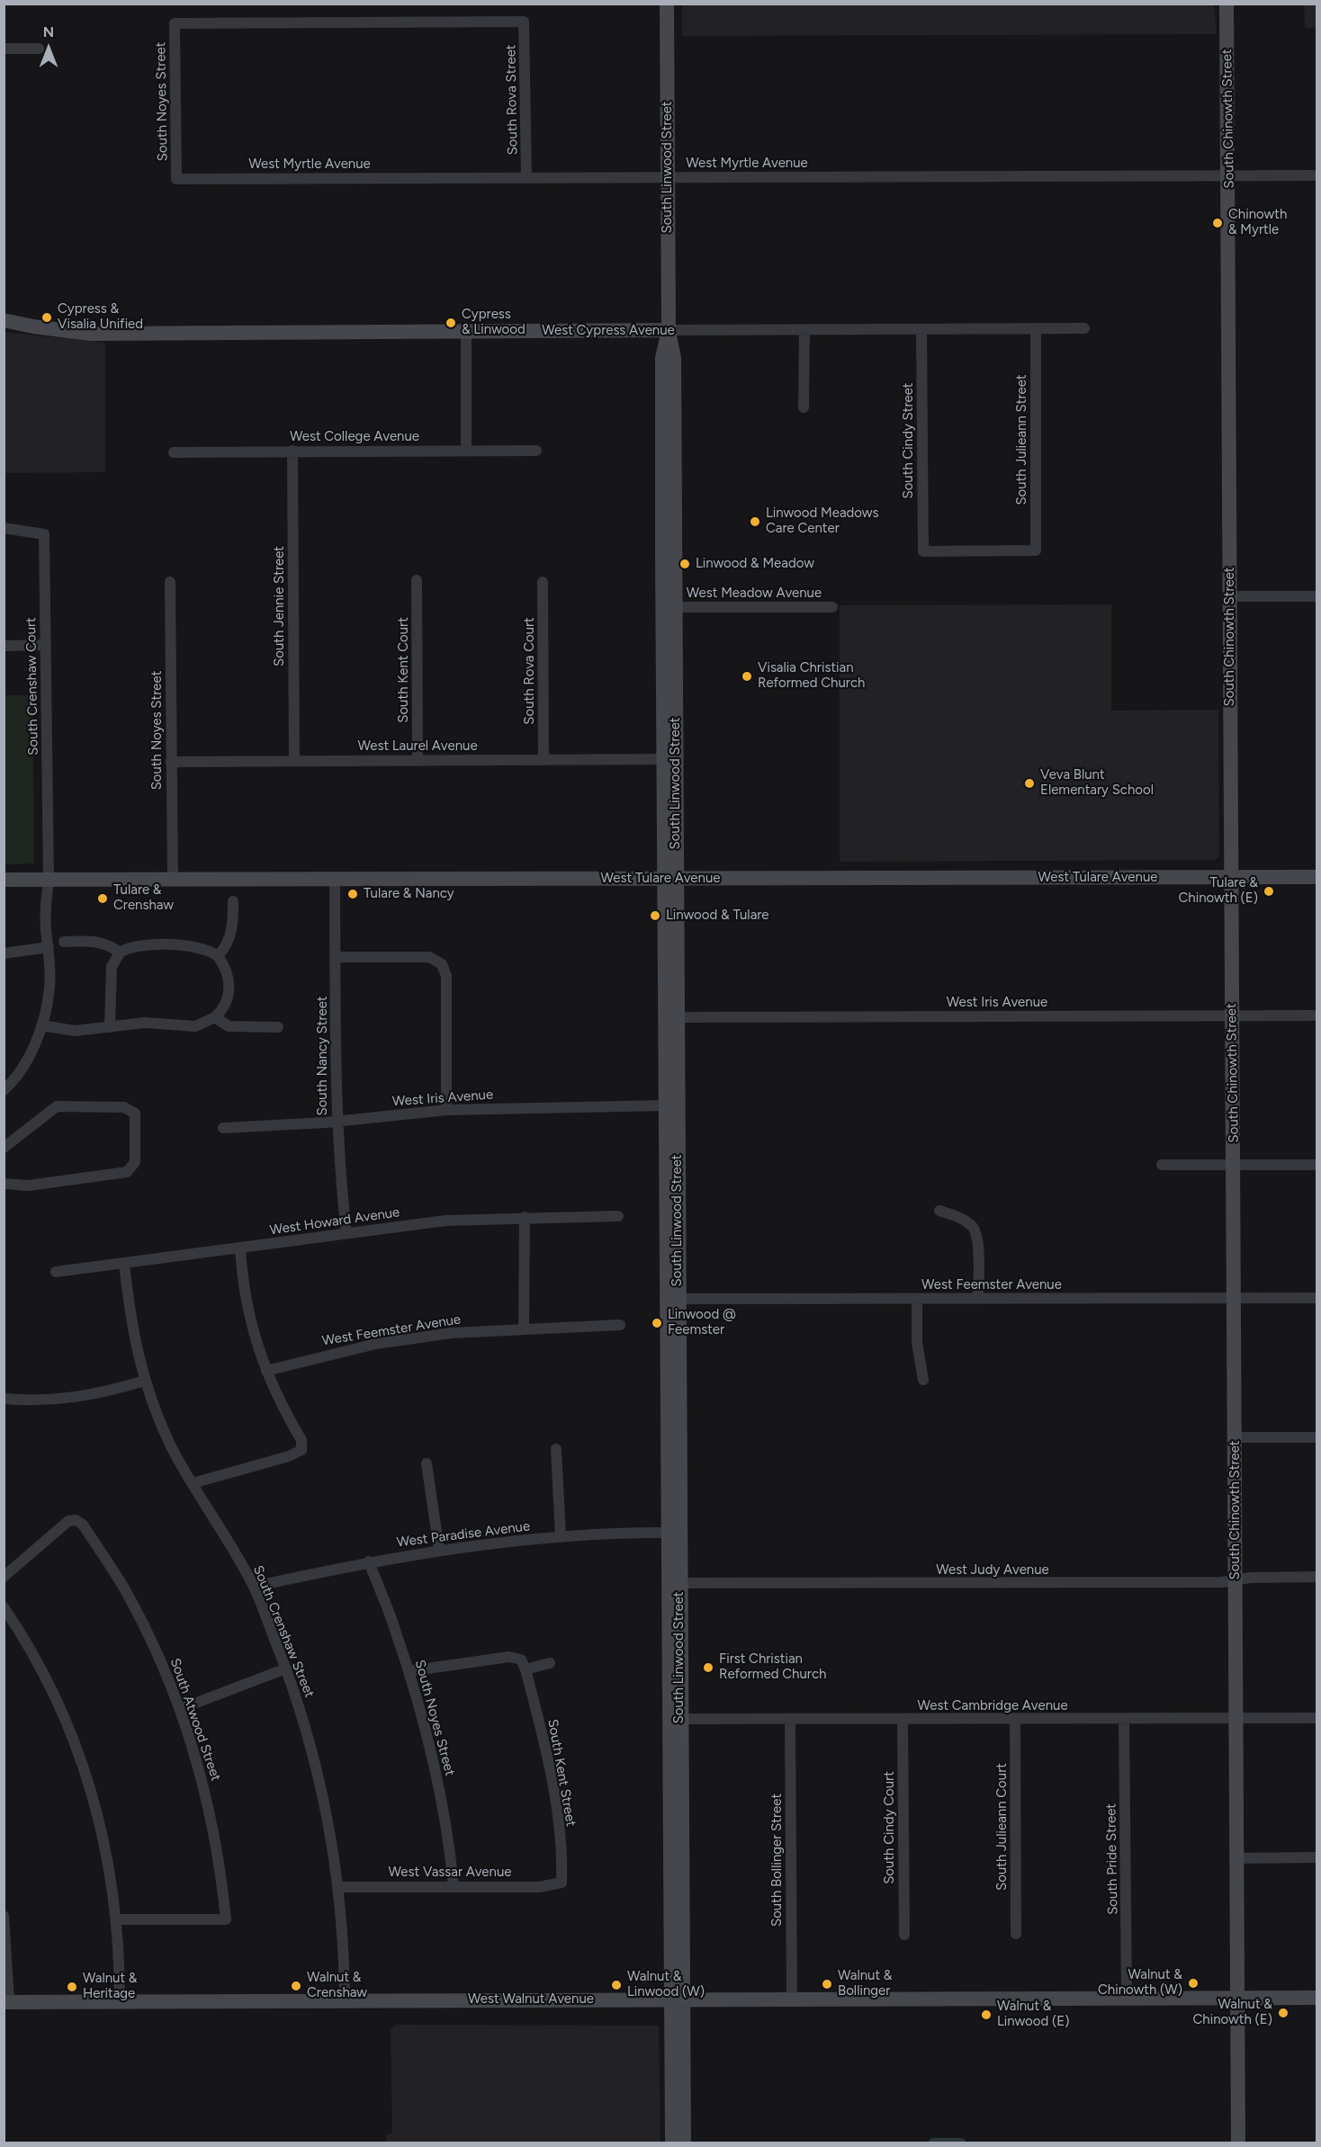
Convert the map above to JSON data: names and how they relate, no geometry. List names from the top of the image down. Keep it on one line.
{"streets":{"street":["South Rova Street","South Noyes Street","South Chinowth Street","West Myrtle Avenue","South Linwood Street","West Cypress Avenue","West College Avenue","South Julieann Street","South Cindy Street","West Meadow Avenue","South Jennie Street","South Kent Court","South Rova Court","South Crenshaw Court","West Laurel Avenue","West Tulare Avenue","West Iris Avenue","South Nancy Street","West Howard Avenue","West Feemster Avenue","West Paradise Avenue","West Judy Avenue","South Crenshaw Street","West Cambridge Avenue","South Atwood Street","South Kent Street","South Julieann Court","South Cindy Court","South Pride Street","South Bollinger Street","West Vassar Avenue","West Walnut Avenue"]},"crossings":[["South Rova Street","South Noyes Street"],["South Rova Street","West Myrtle Avenue"],["South Noyes Street","West Myrtle Avenue"],["South Noyes Street","West Laurel Avenue"],["South Noyes Street","West Tulare Avenue"],["South Noyes Street","West Paradise Avenue"],["South Noyes Street","West Vassar Avenue"],["South Chinowth Street","West Myrtle Avenue"],["South Chinowth Street","West Tulare Avenue"],["South Chinowth Street","West Iris Avenue"],["South Chinowth Street","West Feemster Avenue"],["South Chinowth Street","West Judy Avenue"],["South Chinowth Street","West Cambridge Avenue"],["South Chinowth Street","West Walnut Avenue"],["West Myrtle Avenue","South Linwood Street"],["South Linwood Street","West Cypress Avenue"],["South Linwood Street","West Meadow Avenue"],["South Linwood Street","West Laurel Avenue"],["South Linwood Street","West Tulare Avenue"],["South Linwood Street","West Iris Avenue"],["South Linwood Street","West Feemster Avenue"],["South Linwood Street","West Paradise Avenue"],["South Linwood Street","West Judy Avenue"],["South Linwood Street","West Cambridge Avenue"],["South Linwood Street","West Walnut Avenue"],["West Cypress Avenue","South Julieann Street"],["West Cypress Avenue","South Cindy Street"],["West College Avenue","South Jennie Street"],["South Julieann Street","South Cindy Street"],["South Jennie Street","West Laurel Avenue"],["South Kent Court","West Laurel Avenue"],["South Rova Court","West Laurel Avenue"],["South Crenshaw Court","West Tulare Avenue"],["West Tulare Avenue","South Nancy Street"],["West Iris Avenue","South Nancy Street"],["South Nancy Street","West Howard Avenue"],["West Howard Avenue","South Crenshaw Street"],["West Paradise Avenue","South Crenshaw Street"],["South Crenshaw Street","West Vassar Avenue"],["South Crenshaw Street","West Walnut Avenue"],["West Cambridge Avenue","South Julieann Court"],["West Cambridge Avenue","South Cindy Court"],["West Cambridge Avenue","South Pride Street"],["West Cambridge Avenue","South Bollinger Street"],["South Kent Street","West Vassar Avenue"],["South Pride Street","West Walnut Avenue"],["South Bollinger Street","West Walnut Avenue"]],"places":["Chinowth & Myrtle","Cypress & Visalia Unified","Cypress & Linwood","Linwood Meadows Care Center","Linwood & Meadow","Visalia Christian Reformed Church","Veva Blunt Elementary School","Tulare & Chinowth (E)","Tulare & Nancy","Tulare & Crenshaw","Linwood & Tulare","Linwood @ Feemster","First Christian Reformed Church","Walnut & Chinowth (W)","Walnut & Bollinger","Walnut & Linwood (W)","Walnut & Crenshaw","Walnut & Heritage","Walnut & Chinowth (E)","Walnut & Linwood (E)"],"north":"top"}
